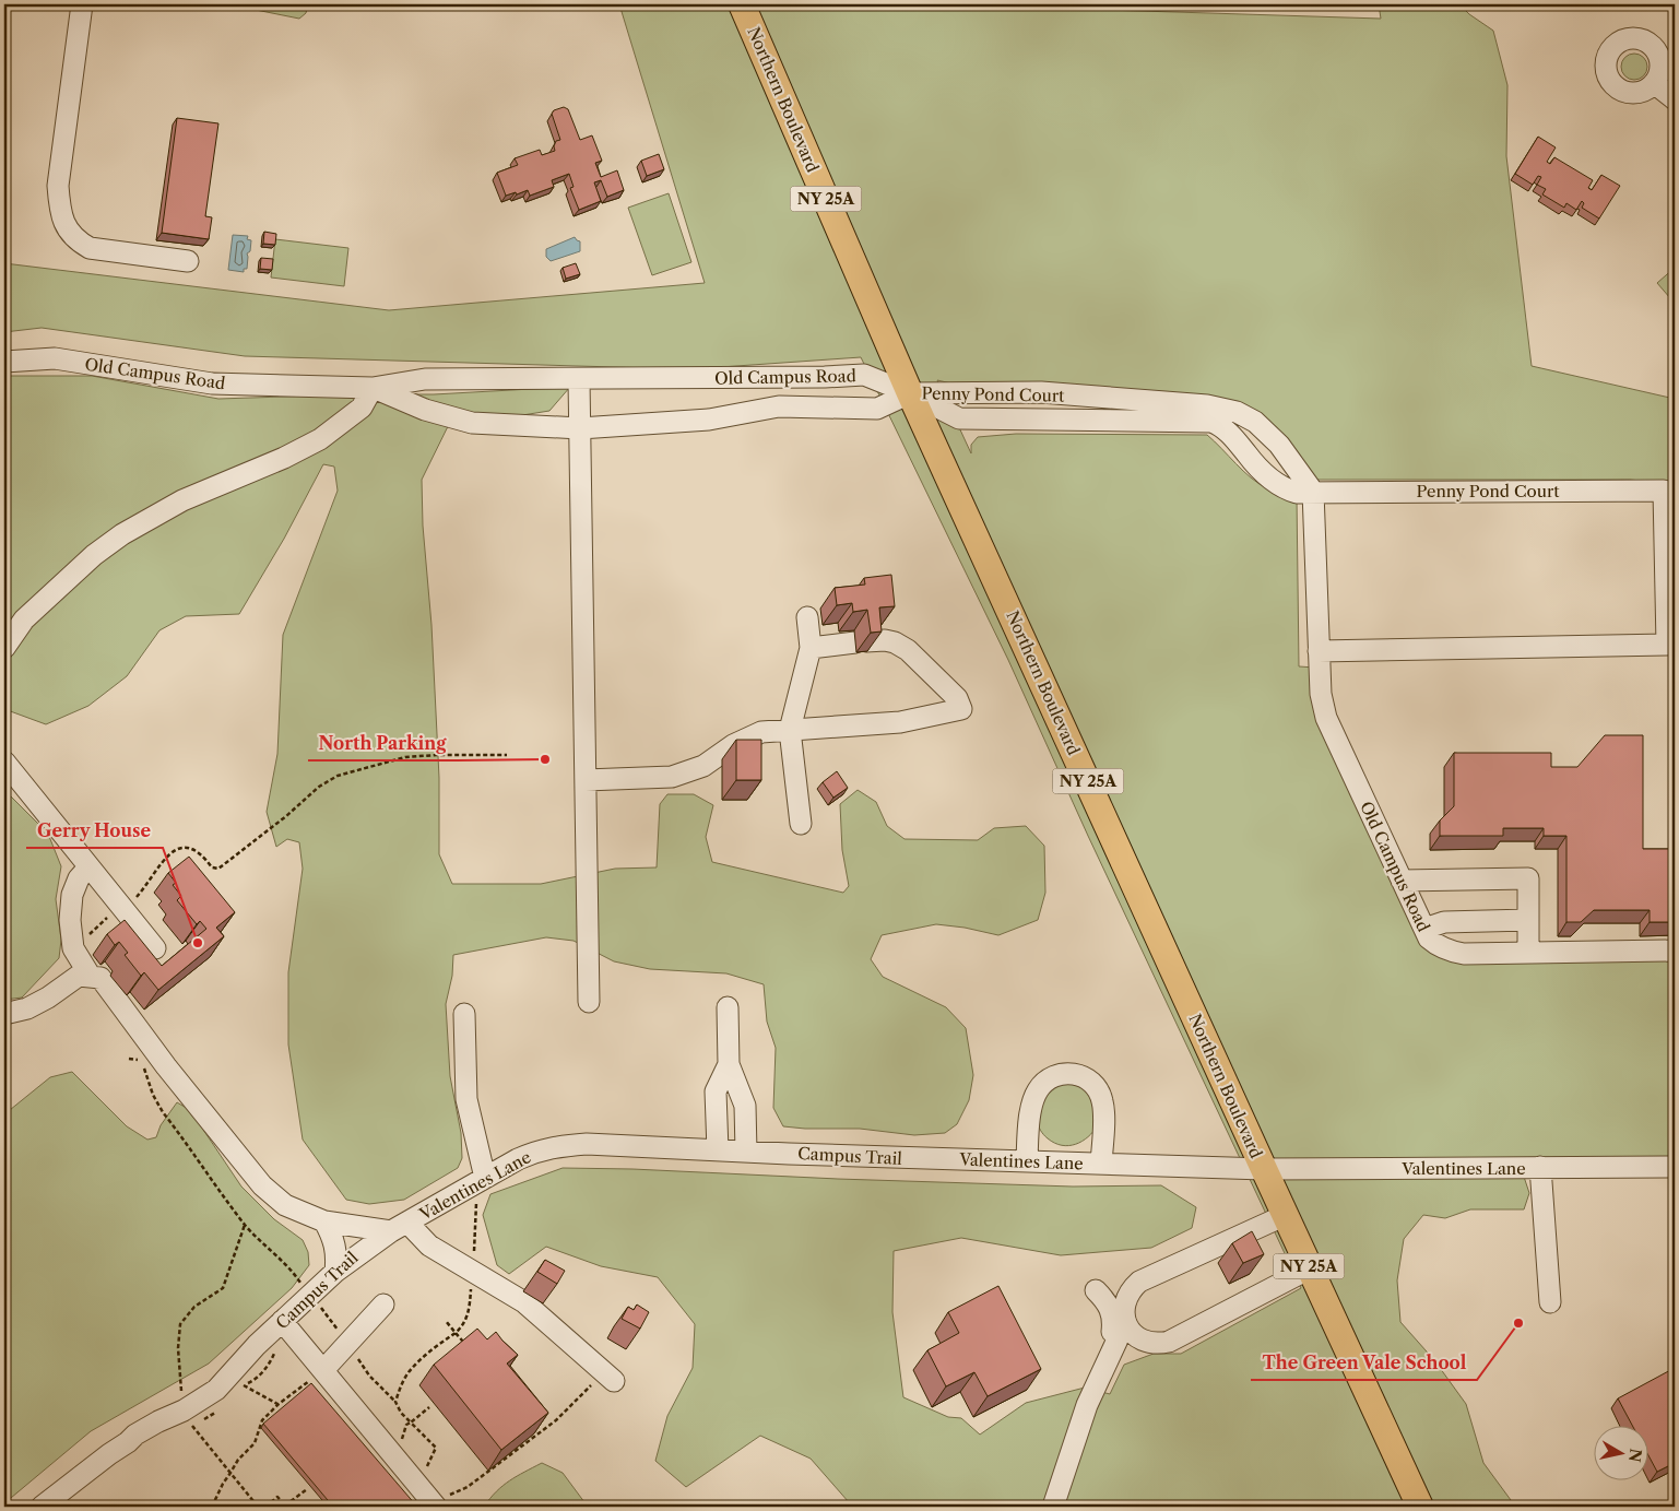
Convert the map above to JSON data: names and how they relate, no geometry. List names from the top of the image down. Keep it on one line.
{"streets":{"main road":["Northern Boulevard","NY 25A"],"street":["Old Campus Road","Penny Pond Court","Valentines Lane"],"path":["Campus Trail"]},"crossings":[["Northern Boulevard","Old Campus Road"],["Northern Boulevard","Penny Pond Court"],["Northern Boulevard","Valentines Lane"],["Old Campus Road","Penny Pond Court"],["Campus Trail","Valentines Lane"]],"places":["North Parking","Gerry House","The Green Vale School"],"north":"right"}
